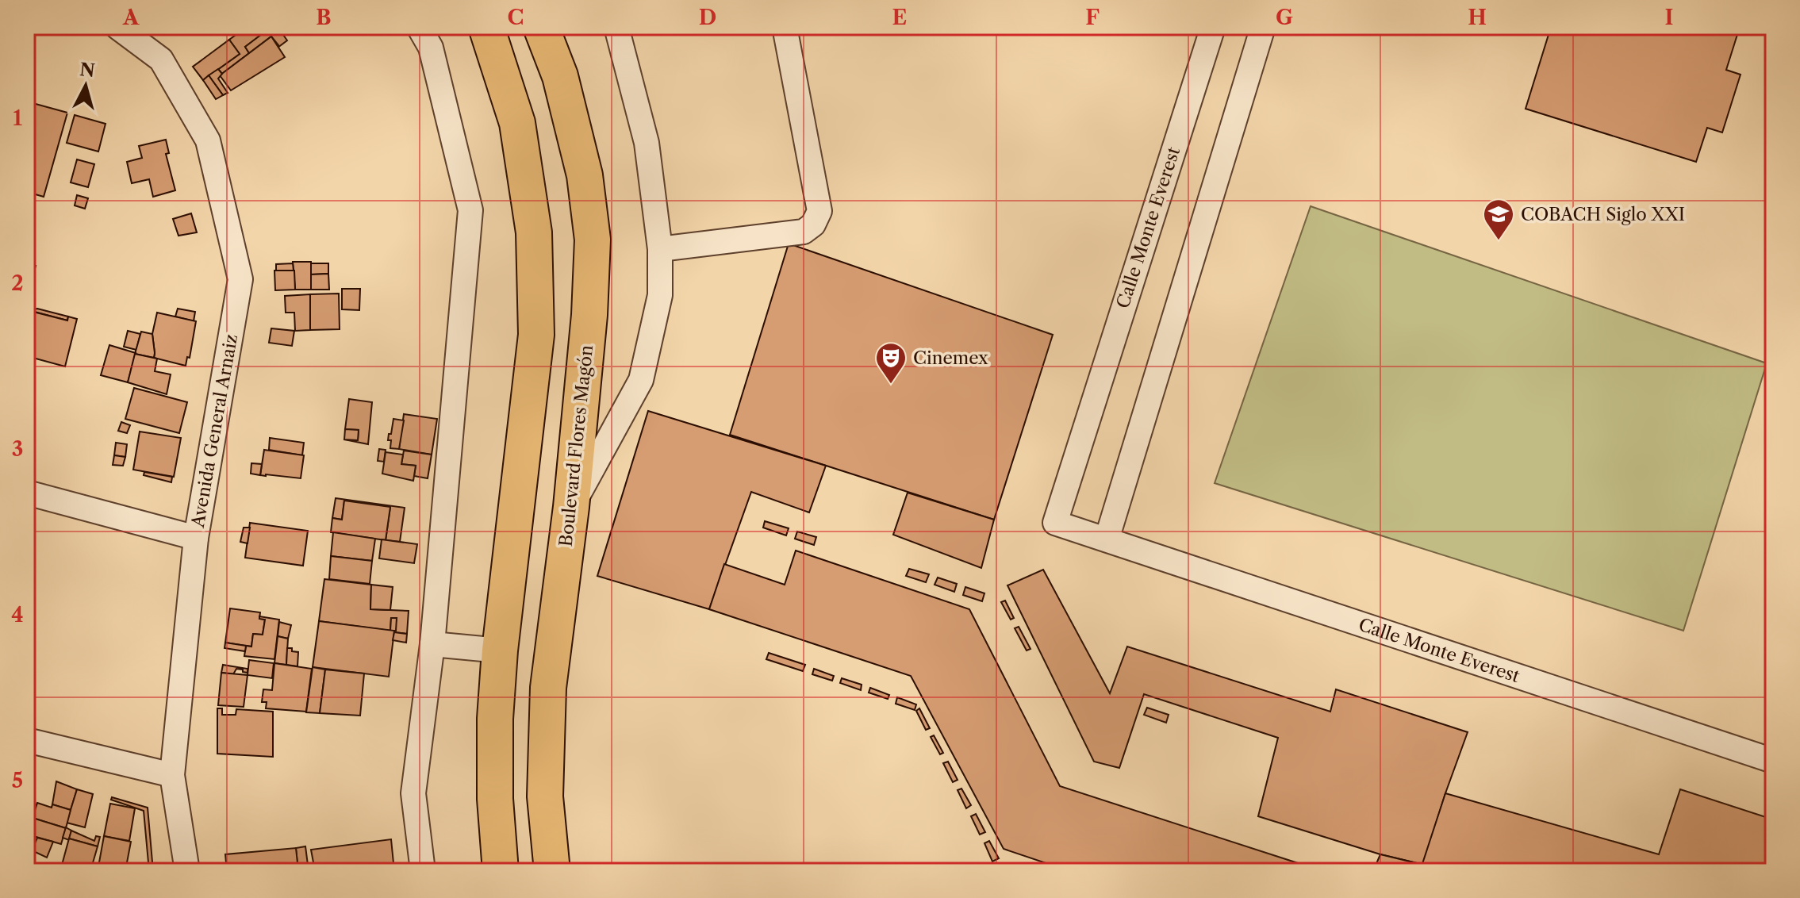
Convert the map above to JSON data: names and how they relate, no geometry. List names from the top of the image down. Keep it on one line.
{"streets":{"main road":["Boulevard Flores Magón"],"street":["Calle Monte Everest","Avenida General Arnaiz"]},"places":{"school or university":["COBACH Siglo XXI"],"theatre":["Cinemex"]},"north":"top","grid":{"columns":["A","B","C","D","E","F","G","H","I"],"rows":["1","2","3","4","5"]}}
